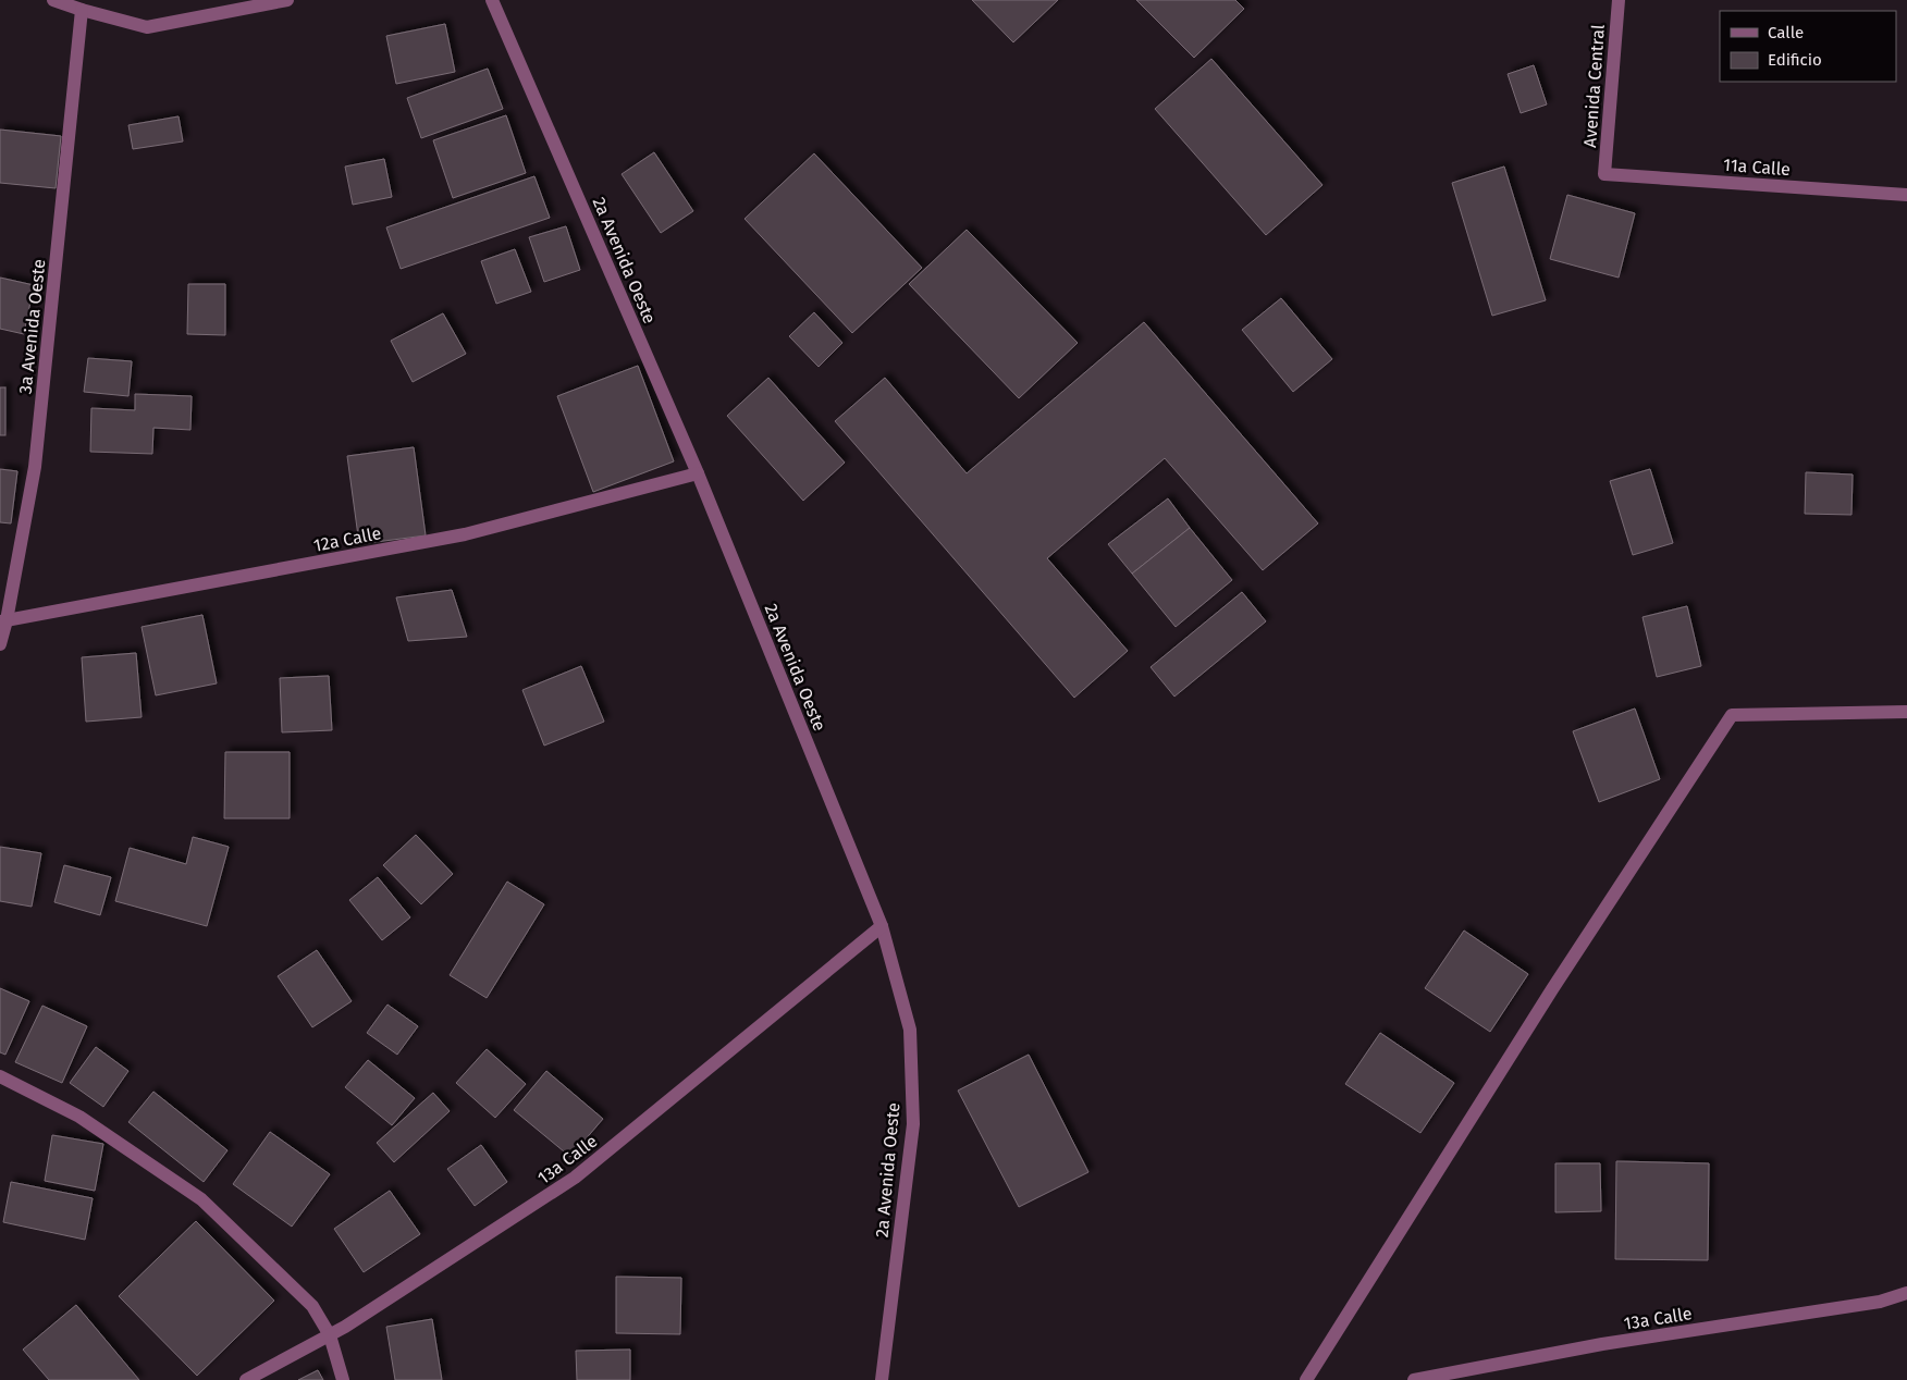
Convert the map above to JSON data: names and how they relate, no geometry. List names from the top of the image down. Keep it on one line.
{"streets":{"street":["Avenida Central","11a Calle","2a Avenida Oeste","3a Avenida Oeste","12a Calle","13a Calle"]},"crossings":[["Avenida Central","11a Calle"],["2a Avenida Oeste","12a Calle"],["2a Avenida Oeste","13a Calle"],["3a Avenida Oeste","12a Calle"]],"legend":["Calle","Edificio"]}
